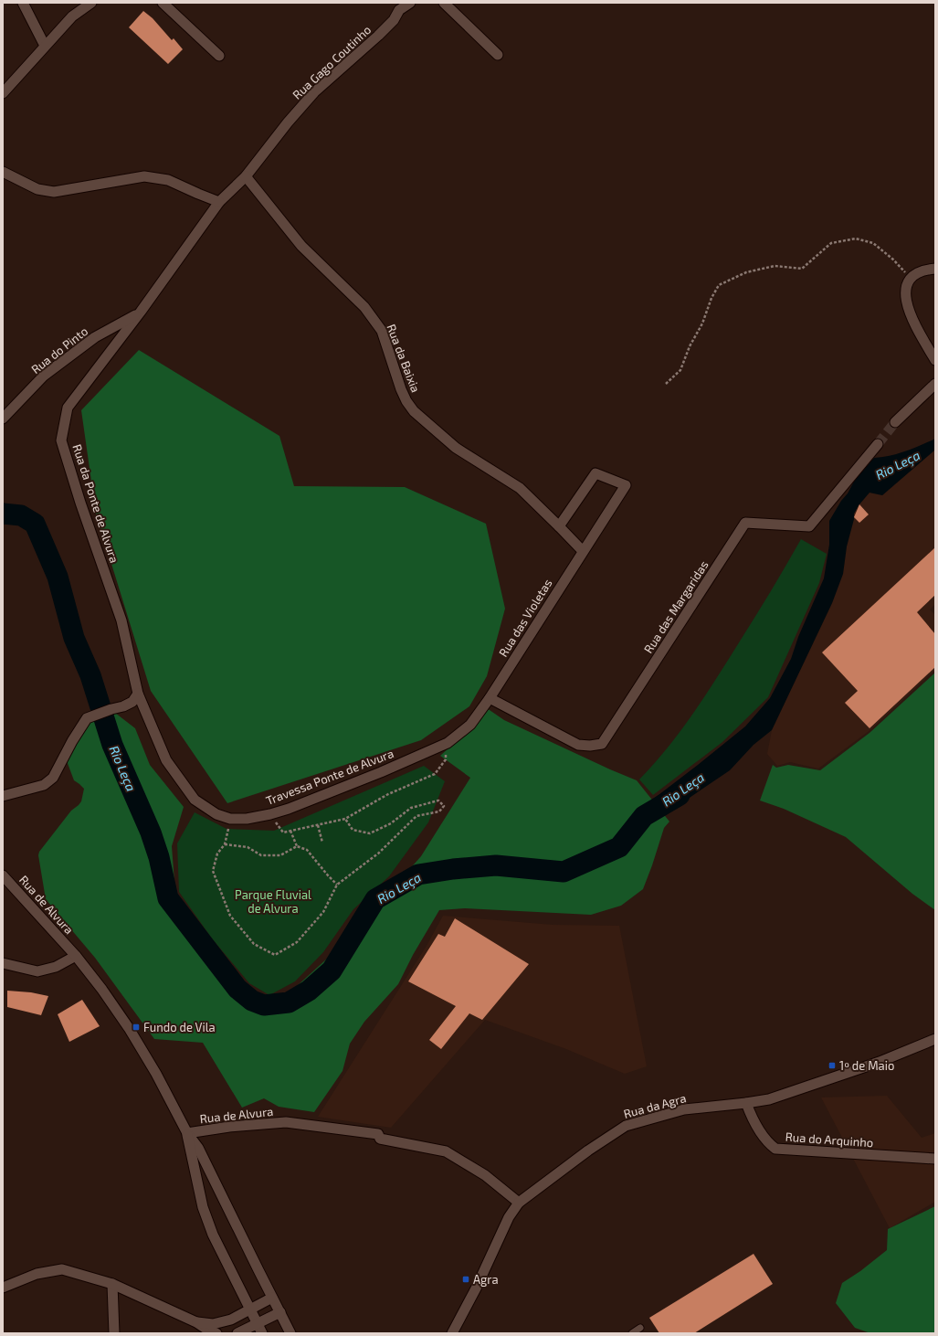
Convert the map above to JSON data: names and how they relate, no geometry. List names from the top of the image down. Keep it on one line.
{"streets":{"street":["Rua Gago Coutinho","Rua do Pinto","Rua da Baixia","Rua da Ponte de Alvura","Rua das Margaridas","Rua das Violetas","Travessa Ponte de Alvura","Rua de Alvura","Rua da Agra","Rua do Arquinho"]},"crossings":[["Rua Gago Coutinho","Rua da Baixia"],["Rua Gago Coutinho","Rua da Ponte de Alvura"],["Rua do Pinto","Rua da Ponte de Alvura"],["Rua da Baixia","Rua da Ponte de Alvura"],["Rua da Baixia","Rua das Violetas"],["Rua da Ponte de Alvura","Travessa Ponte de Alvura"],["Rua das Margaridas","Rua das Violetas"],["Rua das Margaridas","Travessa Ponte de Alvura"],["Rua das Violetas","Travessa Ponte de Alvura"],["Rua de Alvura","Rua da Agra"],["Rua da Agra","Rua do Arquinho"]],"water":["Rio Leça"],"parks":["Parque Fluvial de Alvura"],"places":{"transit":["Fundo de Vila","1º de Maio","Agra"]}}
